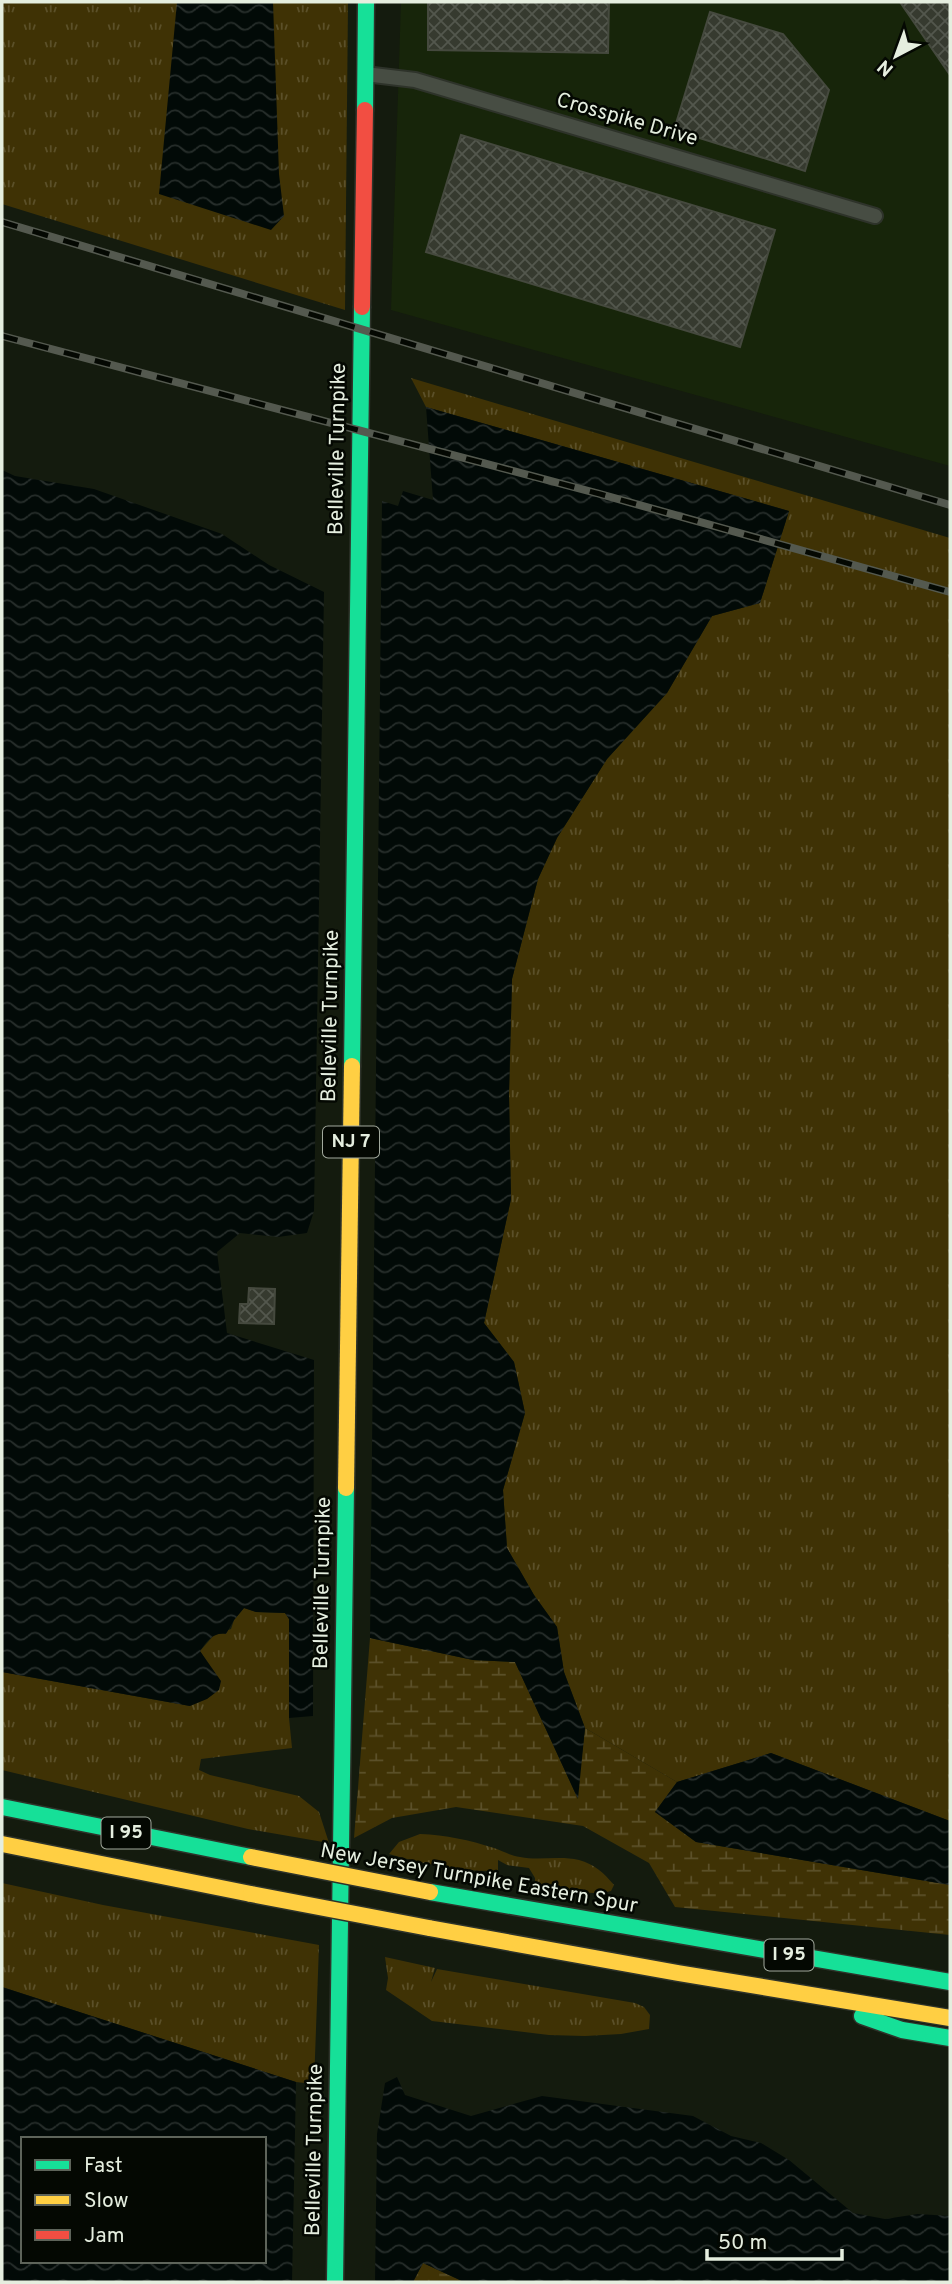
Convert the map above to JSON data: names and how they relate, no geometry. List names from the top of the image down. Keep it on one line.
{"streets":{"main road":["Belleville Turnpike","NJ 7","I 95","New Jersey Turnpike Eastern Spur"],"street":["Crosspike Drive"]},"crossings":[["Crosspike Drive","Belleville Turnpike"]],"legend":["Fast","Slow","Jam"],"scale_bar":"50 m","north":"bottom left"}
